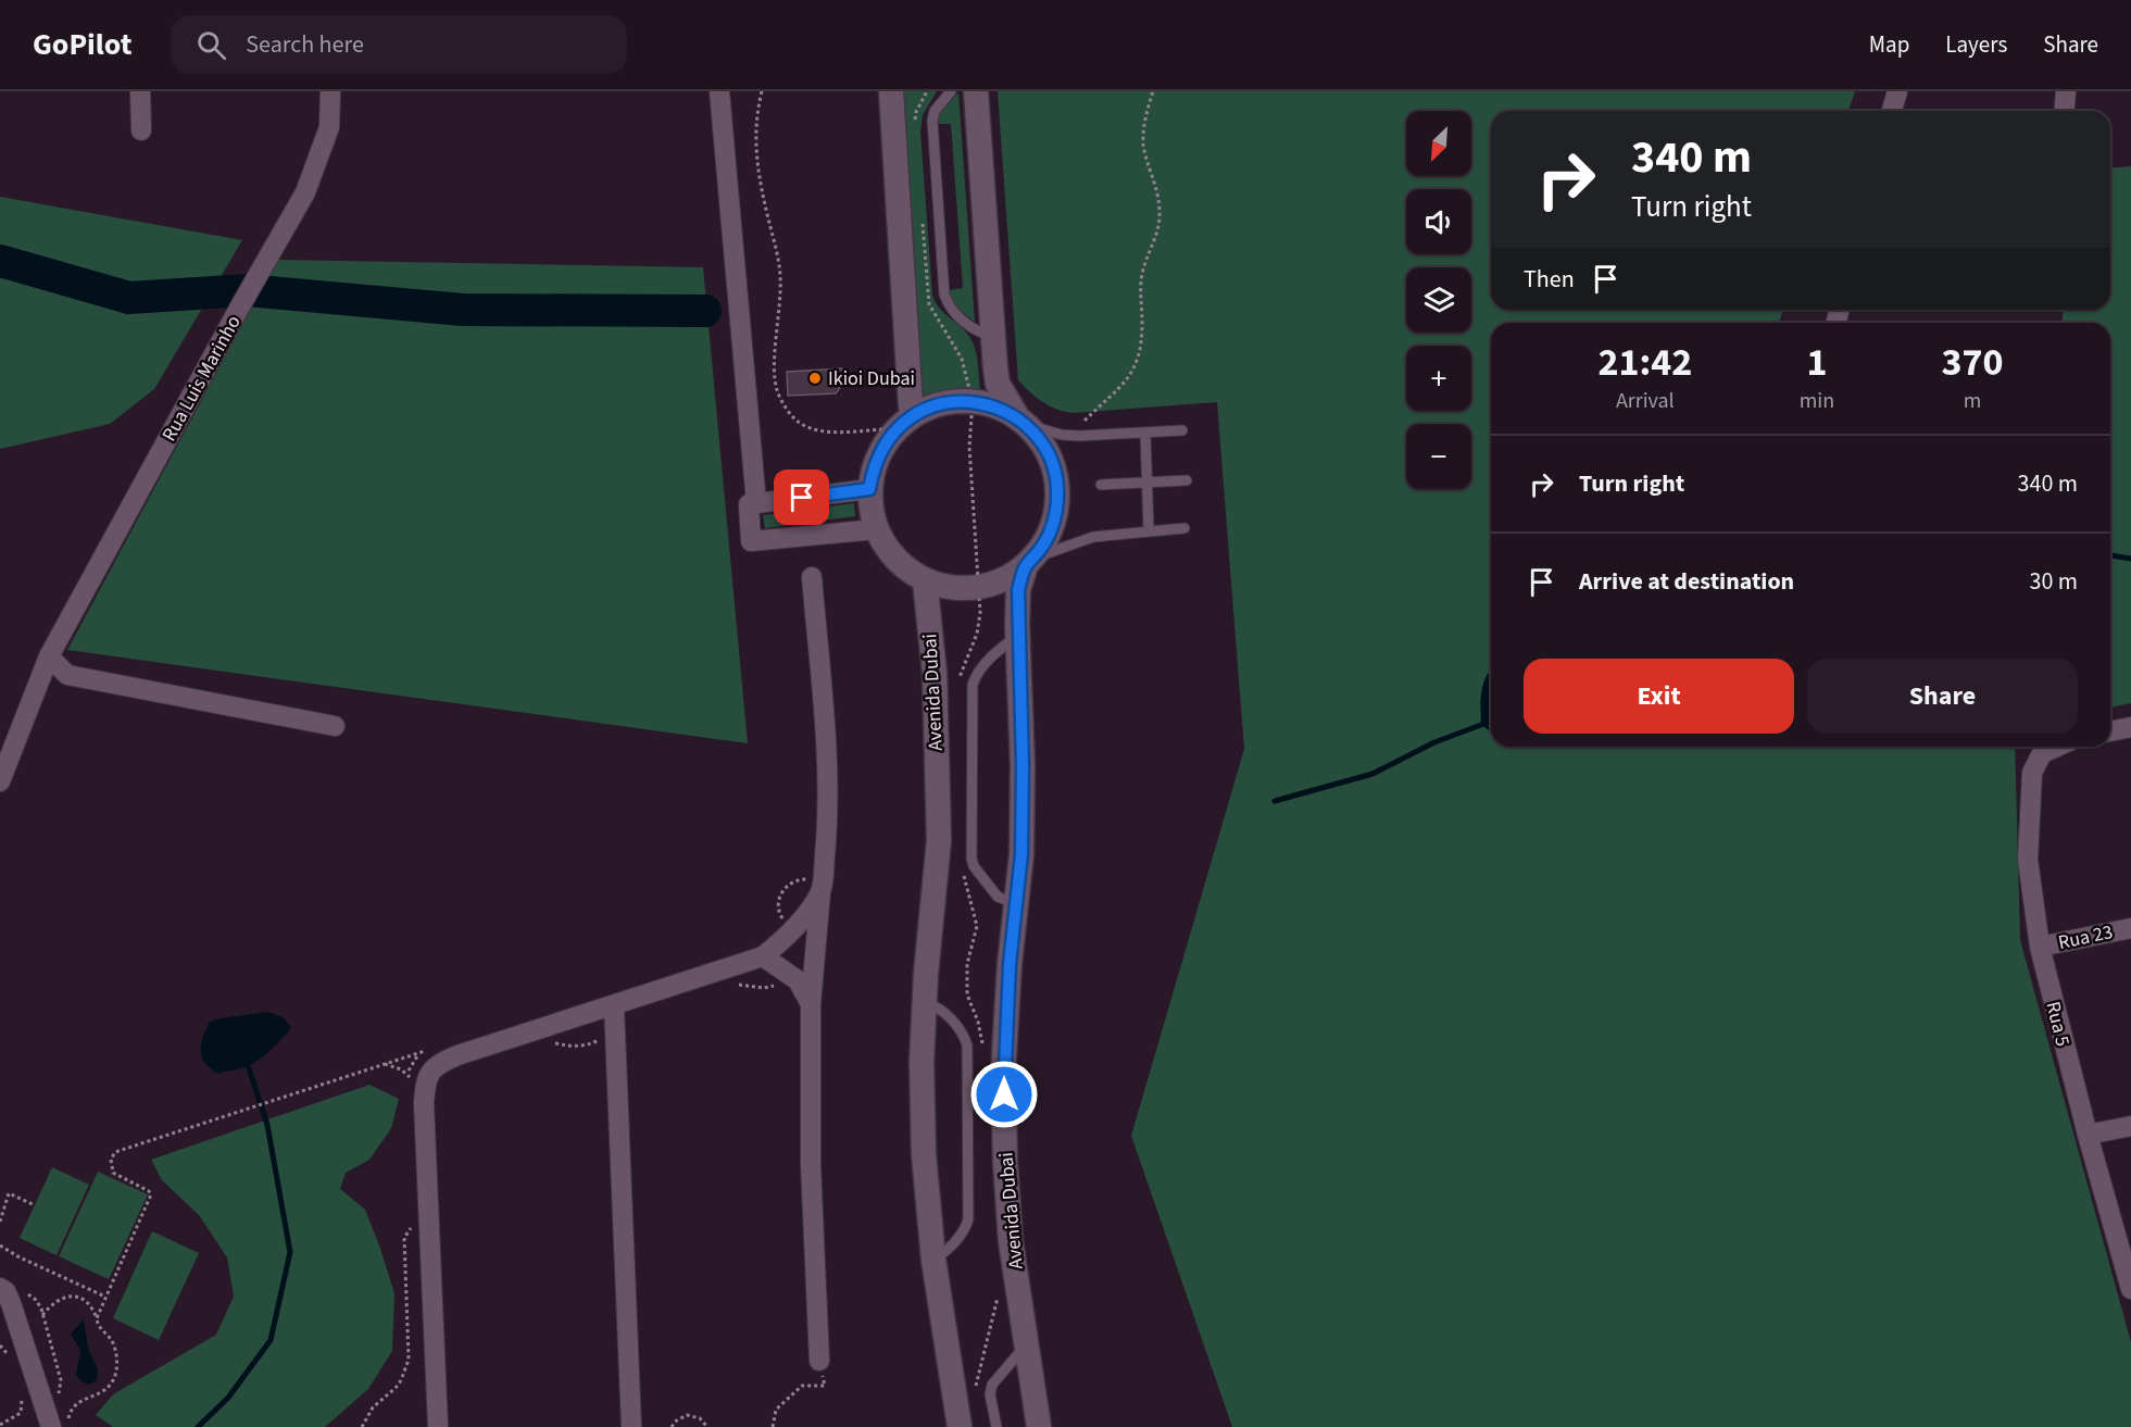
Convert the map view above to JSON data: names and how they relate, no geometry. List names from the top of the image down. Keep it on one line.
{"streets":{"street":["Rua Luis Marinho","Avenida Dubai","Rua 23","Rua 5"]},"crossings":[["Rua 23","Rua 5"]],"places":["Ikioi Dubai"],"north":"bottom left","page":{"header":"GoPilot","search":"Search here","nav":["Map","Layers","Share"],"map_buttons":["+","−"],"turn":["340 m","Turn right"],"then":"Then","eta":["21:42","Arrival","1","min","370","m"],"list":[{"name":"Turn right","value":"340 m"},{"name":"Arrive at destination","value":"30 m"}],"buttons":["Exit","Share"]}}
